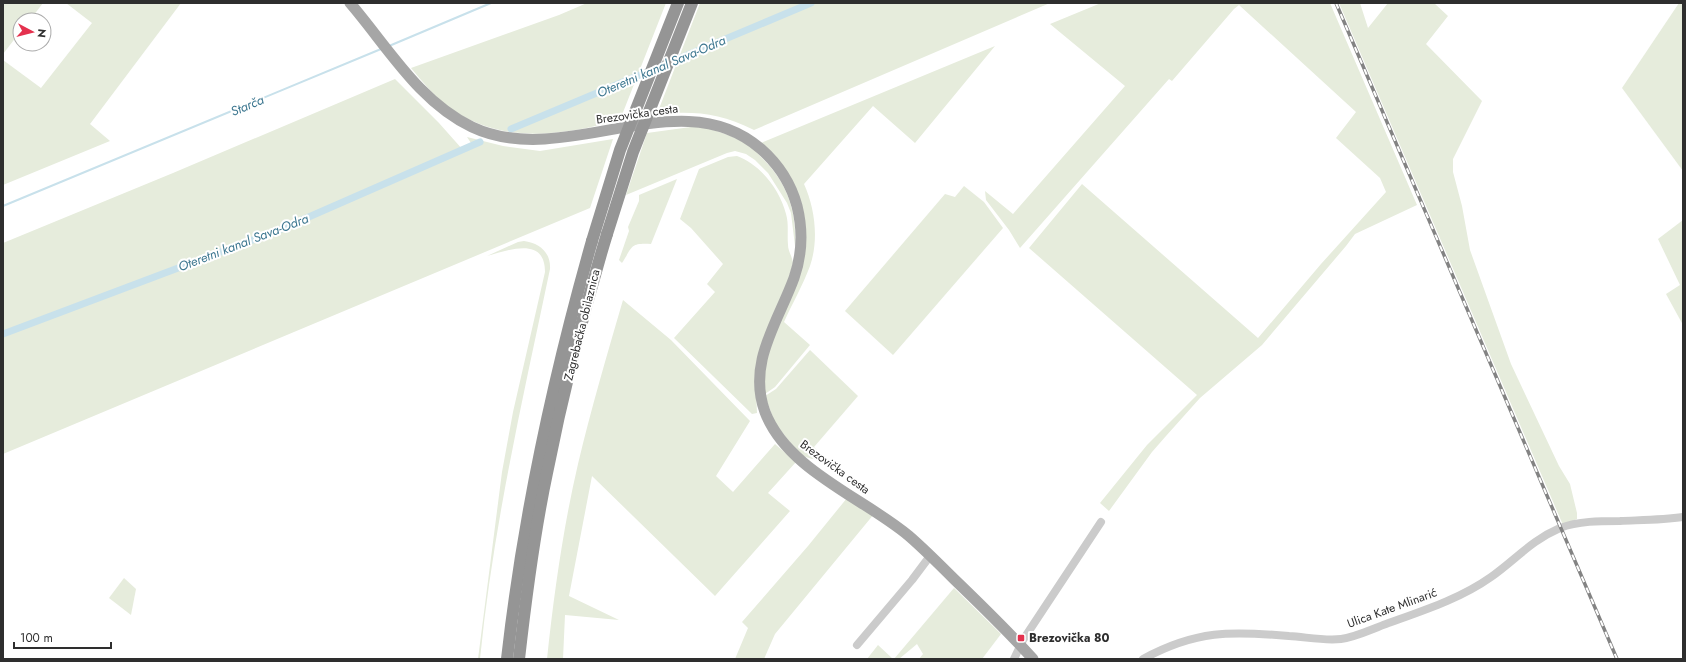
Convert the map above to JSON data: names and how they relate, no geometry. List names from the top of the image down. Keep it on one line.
{"streets":{"highway":["Zagrebačka obilaznica"],"main road":["Brezovička cesta"],"street":["Ulica Kate Mlinarić"]},"water":["Oteretni kanal Sava-Odra","Starča"],"places":{"transit":["Brezovička 80"]},"scale_bar":"100 m","north":"right"}
